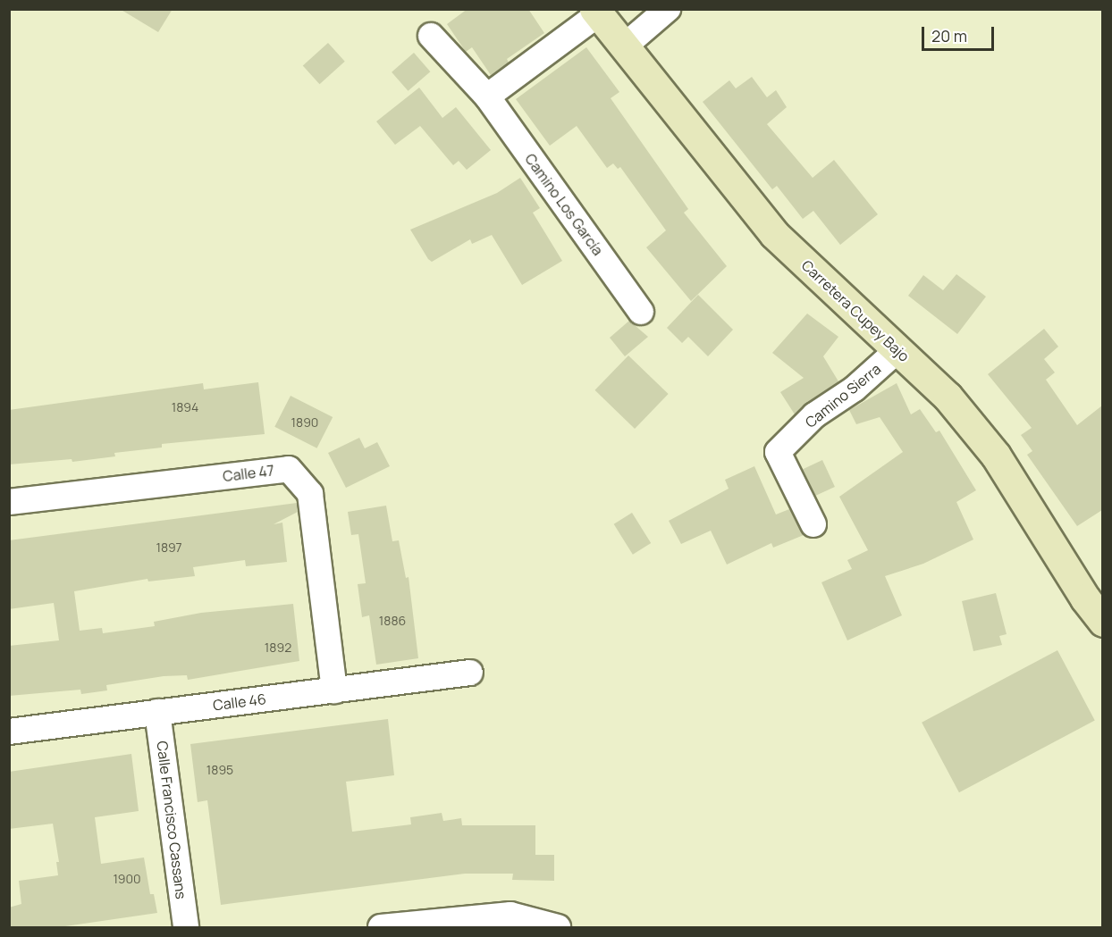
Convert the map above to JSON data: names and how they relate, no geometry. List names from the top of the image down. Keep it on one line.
{"streets":{"street":["Camino Los García","Carretera Cupey Bajo","Camino Sierra","Calle 47","Calle 46","Calle Francisco Cassans"]},"crossings":[["Carretera Cupey Bajo","Camino Sierra"],["Calle 47","Calle 46"],["Calle 46","Calle Francisco Cassans"]],"house_numbers":["1894","1890","1897","1886","1892","1895","1900"],"scale_bar":"20 m"}
